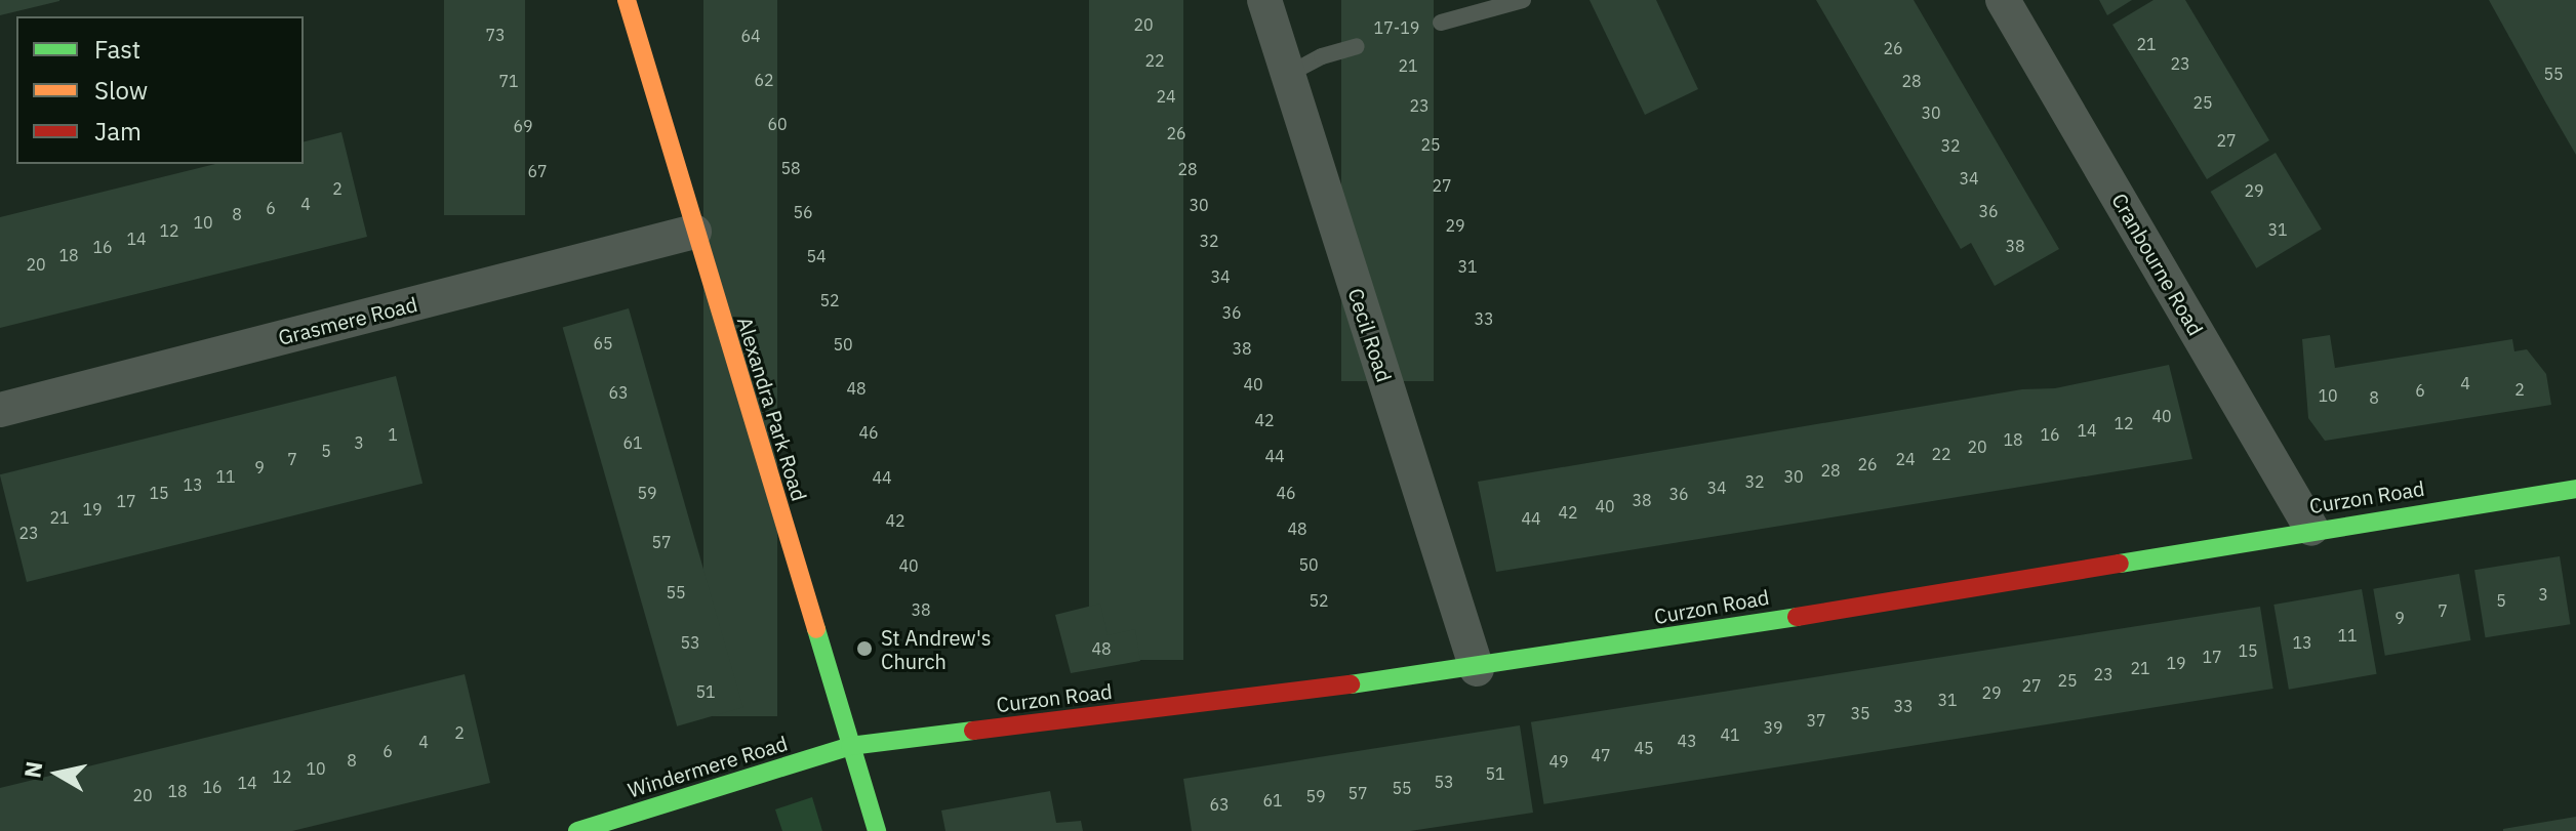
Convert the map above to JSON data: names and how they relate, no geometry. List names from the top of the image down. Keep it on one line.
{"streets":{"street":["Cranbourne Road","Grasmere Road","Cecil Road","Alexandra Park Road","Curzon Road","Windermere Road"]},"crossings":[["Cranbourne Road","Curzon Road"],["Grasmere Road","Alexandra Park Road"],["Cecil Road","Curzon Road"],["Alexandra Park Road","Curzon Road"],["Alexandra Park Road","Windermere Road"],["Curzon Road","Windermere Road"]],"places":["St Andrew's Church"],"house_numbers":["20","17-19","73","64","21","26","22","23","21","55","62","71","28","24","25","23","30","60","69","26","27","25","32","58","28","67","34","27","2","29","4","30","6","36","56","8","10","29","31","12","14","32","38","16","18","54","20","31","34","52","36","33","65","50","38","4","40","48","2","6","63","10","8","40","42","12","14","46","1","16","18","3","61","20","5","22","44","7","24","26","9","28","11","30","44","32","13","34","15","59","46","36","38","17","40","19","42","21","44","42","48","23","57","50","40","55","3","52","5","38","7","9","11","53","13","48","15","17","19","21","23","25","27","51","29","31","33","35","37","39","2","41","43","4","45","6","47","8","49","10","51","12","53","14","16","55","18","57","20","59","61","63"],"legend":["Fast","Slow","Jam"],"north":"left"}
